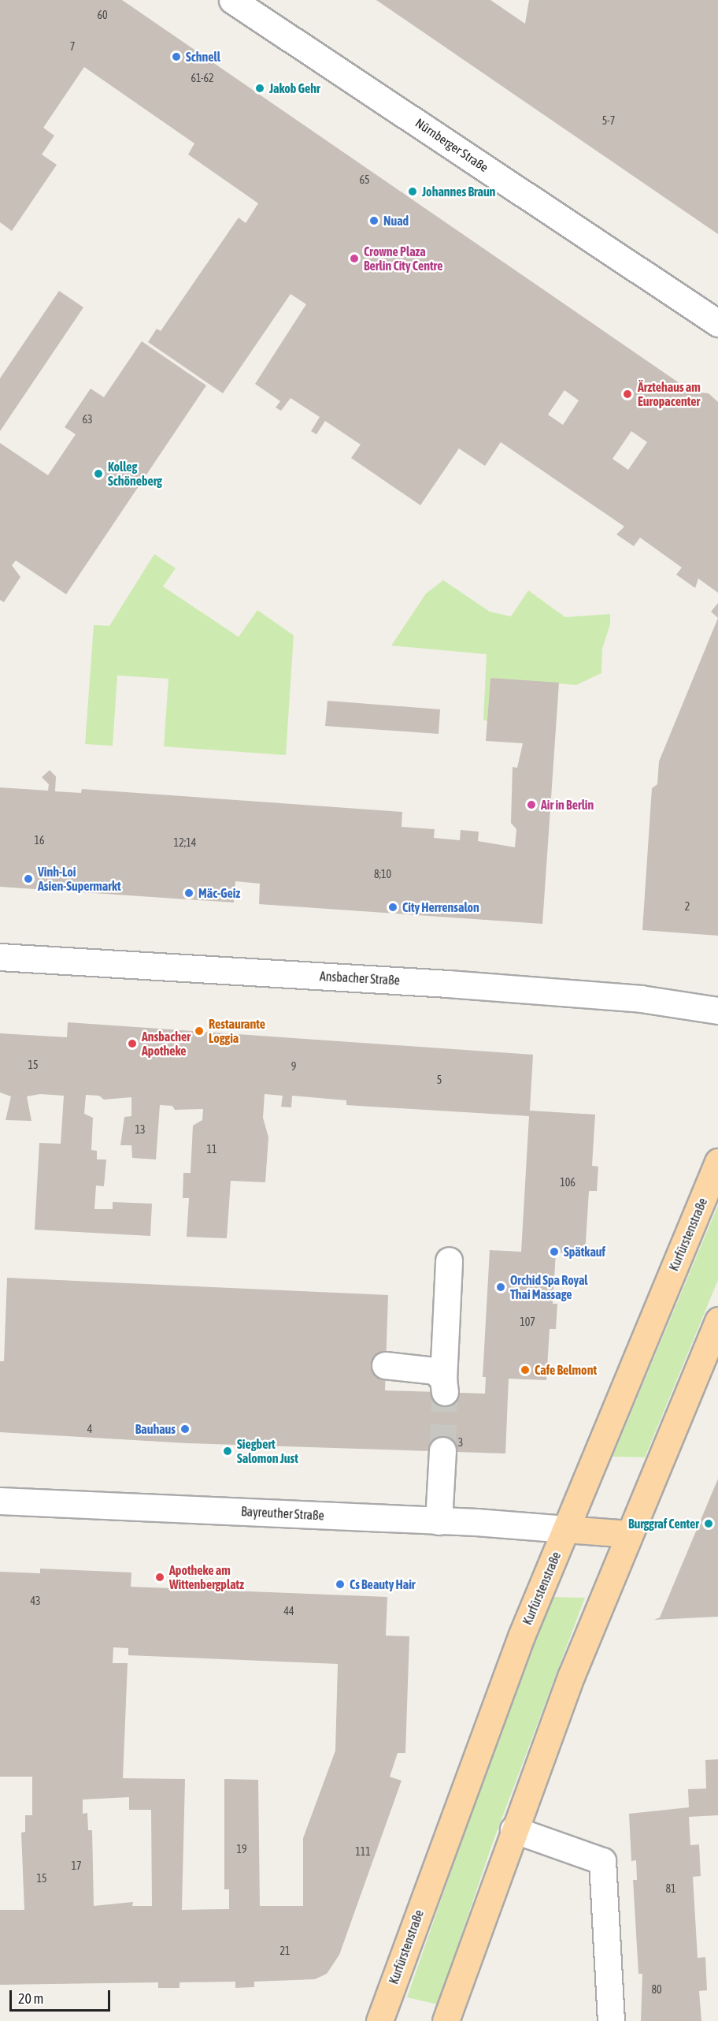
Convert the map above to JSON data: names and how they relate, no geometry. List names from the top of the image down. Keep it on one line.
{"streets":{"main road":["Kurfürstenstraße"],"street":["Nürnberger Straße","Ansbacher Straße","Bayreuther Straße"]},"crossings":[["Kurfürstenstraße","Bayreuther Straße"]],"places":["Schnell","Jakob Gehr","Johannes Braun","Nuad","Crowne Plaza Berlin City Centre","Ärztehaus am Europacenter","Kolleg Schöneberg","Air in Berlin","Vinh-Loi Asien-Supermarkt","Mäc-Geiz","City Herrensalon","Restaurante Loggia","Ansbacher Apotheke","Spätkauf","Orchid Spa Royal Thai Massage","Cafe Belmont","Bauhaus","Siegbert Salomon Just","Burggraf Center","Apotheke am Wittenbergplatz","Cs Beauty Hair"],"house_numbers":["60","7","61-62","5-7","65","63","16","12;14","8;10","2","15","9","5","13","11","106","107","4","3","43","44","19","111","17","15","81","21","80"],"scale_bar":"20 m"}
